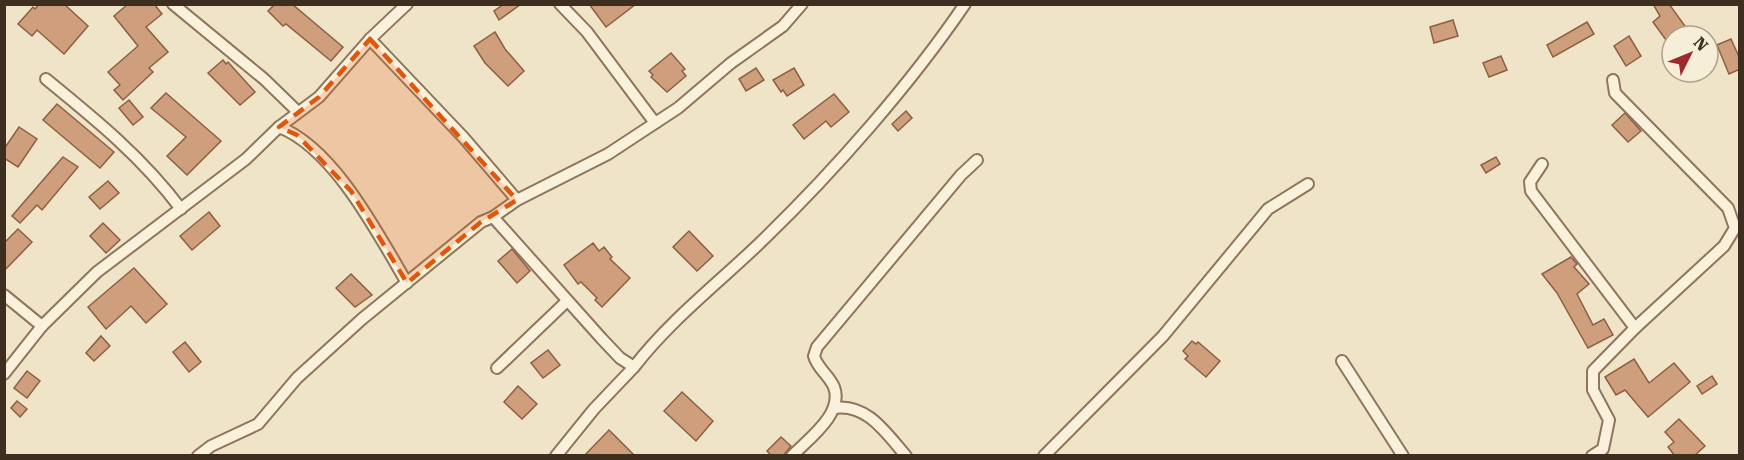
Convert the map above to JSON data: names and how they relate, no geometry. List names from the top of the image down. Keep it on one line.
{"north":"top right"}
